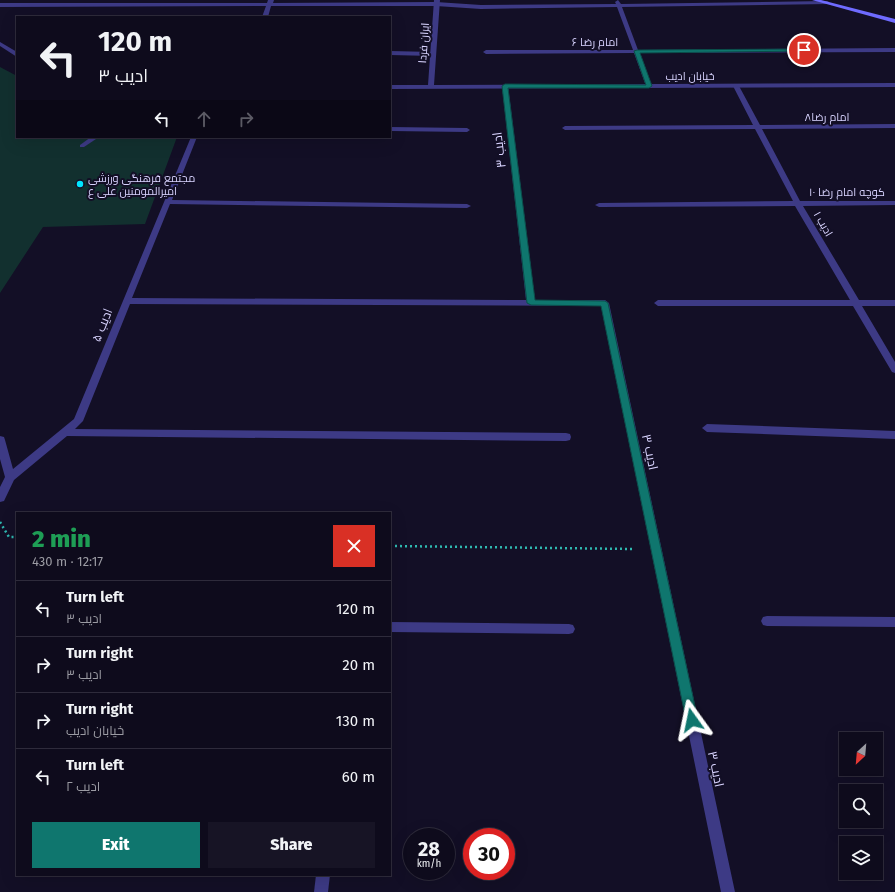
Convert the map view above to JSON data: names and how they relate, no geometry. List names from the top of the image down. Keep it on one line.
{"streets":{"street":["امام رضا ۶","ایران فردا","خیابان ادیب","امام رضا۸","ادیب ۳","کوچه امام رضا ۱۰","ادیب ۱","ادیب ۵"]},"crossings":[["ایران فردا","خیابان ادیب"],["خیابان ادیب","ادیب ۳"],["خیابان ادیب","ادیب ۱"],["امام رضا۸","ادیب ۱"],["کوچه امام رضا ۱۰","ادیب ۱"]],"places":["مجتمع فرهنگی ورزشی امیرالمومنین علی ‌ع"],"north":"bottom left","page":{"turn":["120 m","ادیب ۳"],"heading":["2 min","430 m · 12:17"],"list":[{"name":"Turn left","note":"ادیب ۳","value":"120 m"},{"name":"Turn right","note":"ادیب ۳","value":"20 m"},{"name":"Turn right","note":"خیابان ادیب","value":"130 m"},{"name":"Turn left","note":"ادیب ۲","value":"60 m"}],"buttons":["Exit","Share"],"speed":"28 km/h","limit":"30"}}
